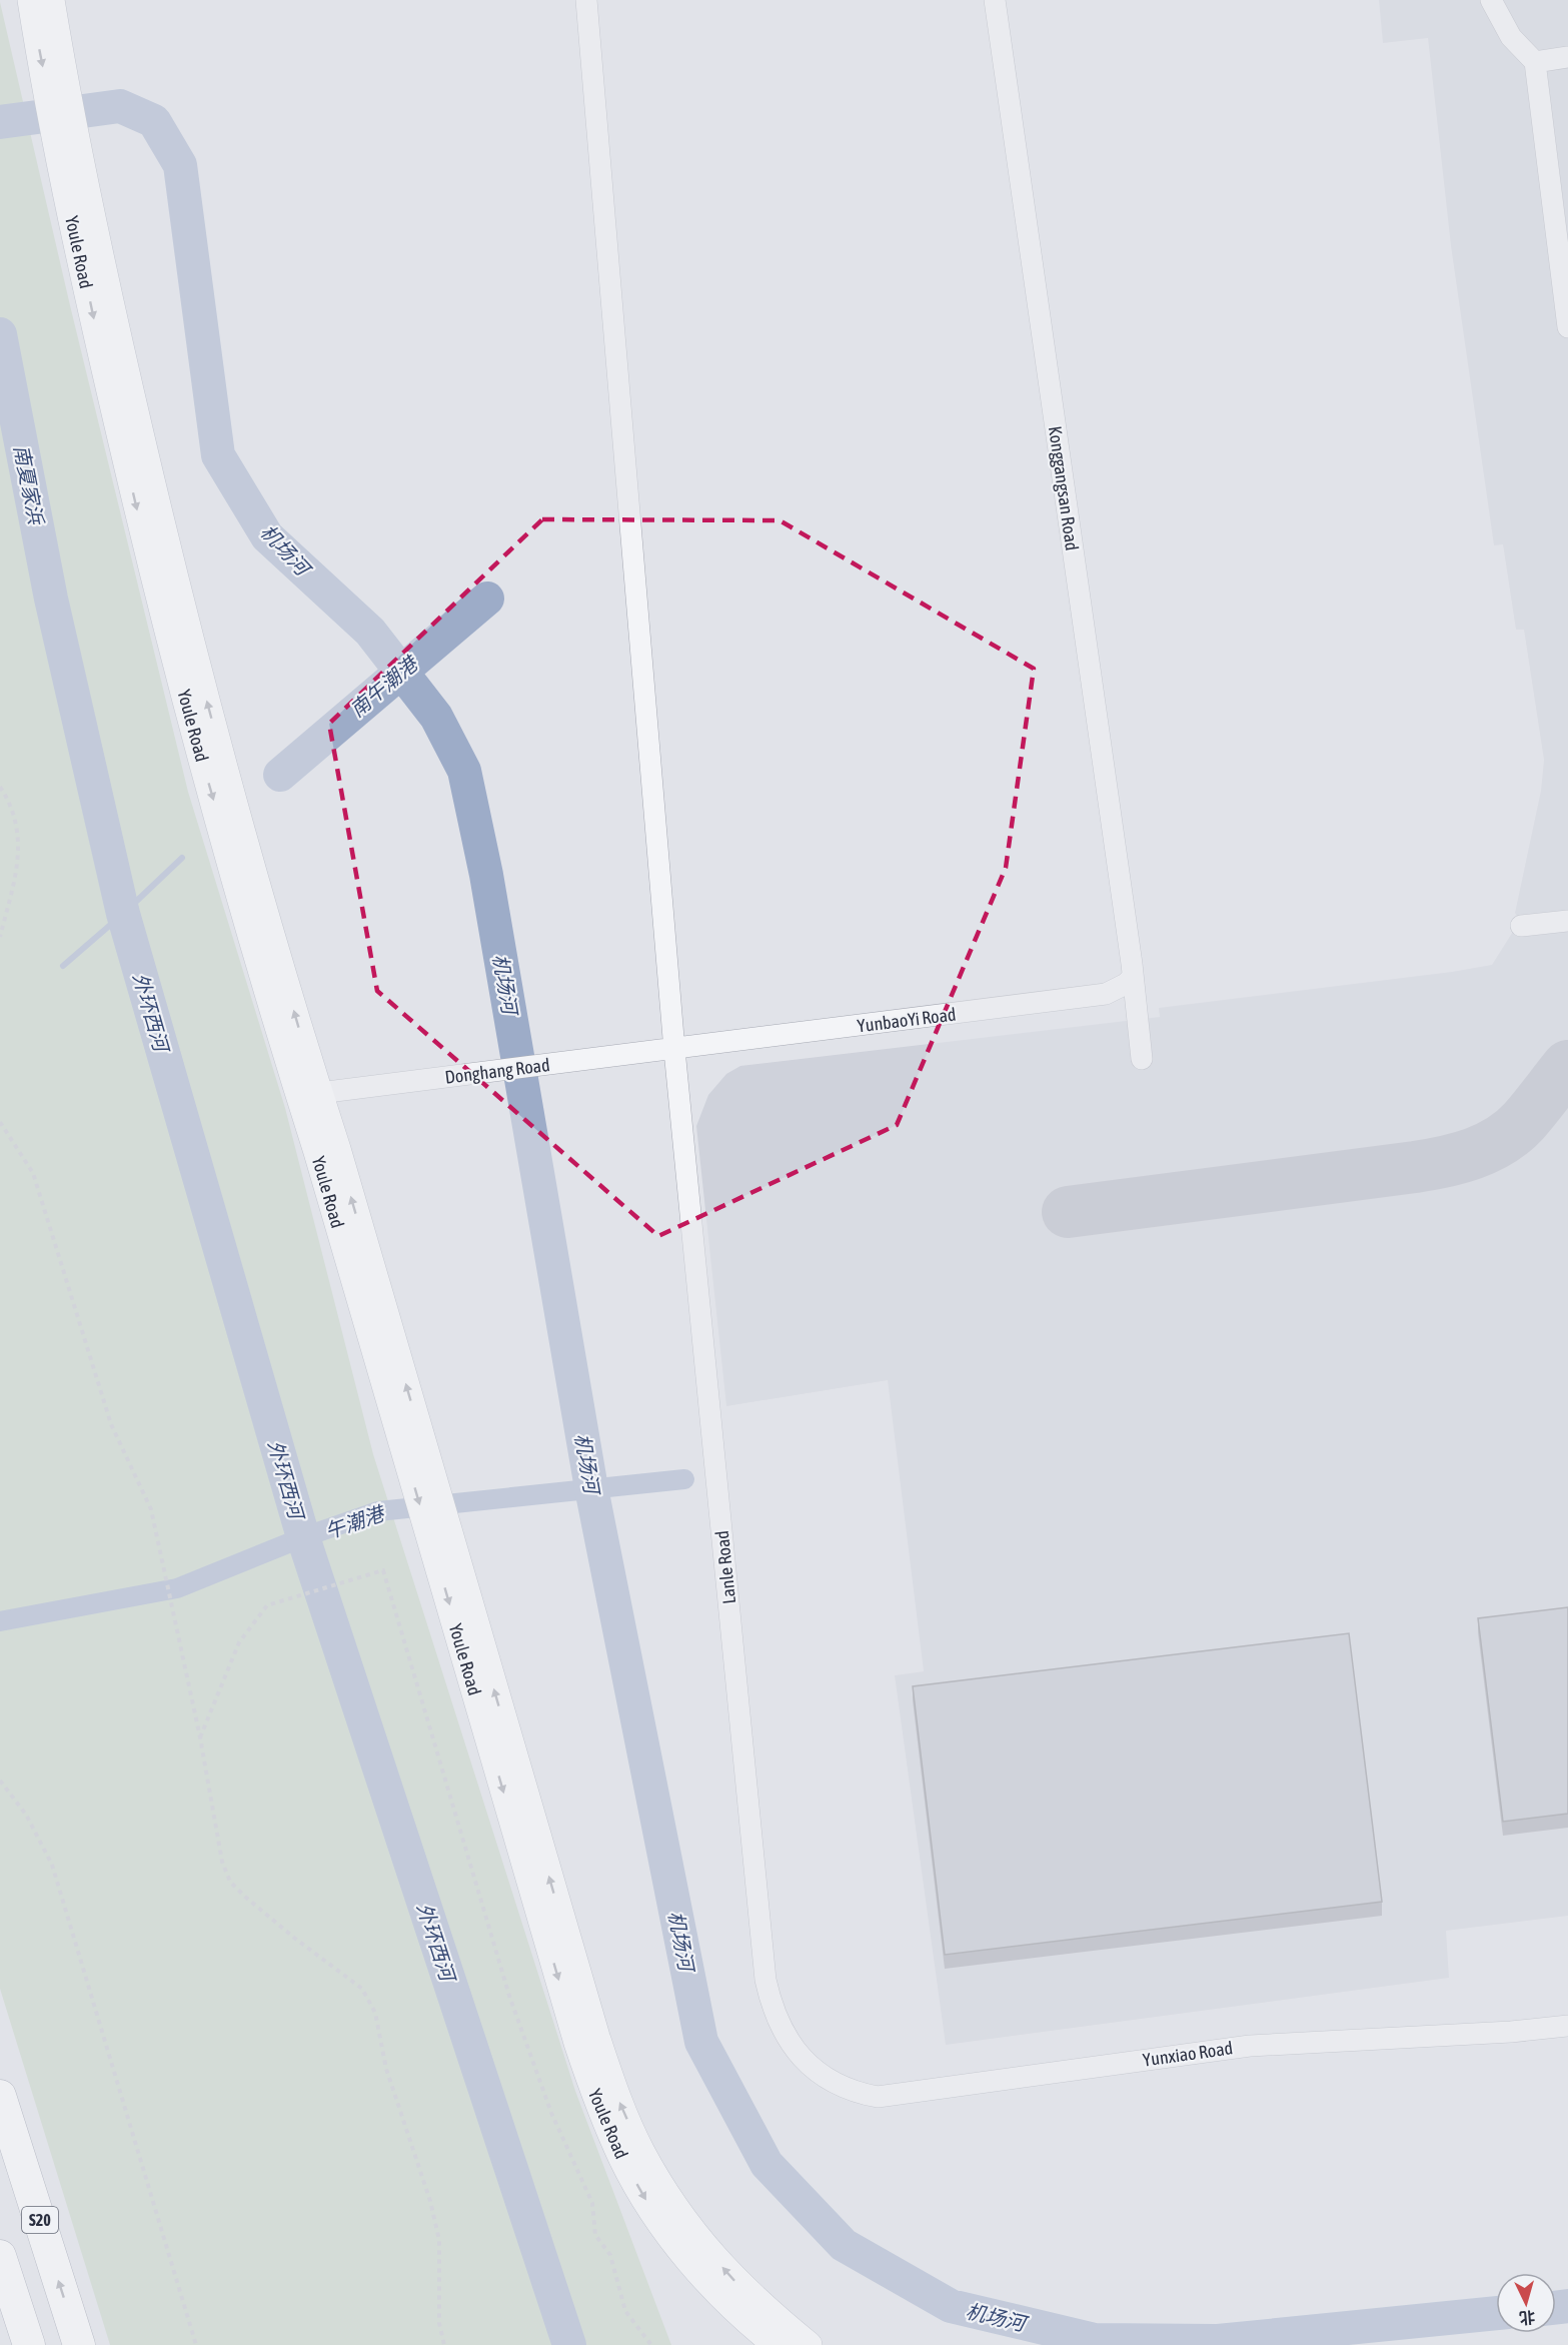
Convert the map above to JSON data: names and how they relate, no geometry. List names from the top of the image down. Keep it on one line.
{"streets":{"highway":["S20"],"main road":["Youle Road"],"street":["Konggangsan Road","YunbaoYi Road","Donghang Road","Lanle Road","Yunxiao Road"]},"crossings":[["Youle Road","Donghang Road"],["Konggangsan Road","YunbaoYi Road"],["YunbaoYi Road","Donghang Road"],["YunbaoYi Road","Lanle Road"],["Donghang Road","Lanle Road"],["Lanle Road","Yunxiao Road"]],"water":["南夏家浜","机场河","南午潮港","外环西河","午潮港"],"north":"bottom"}
